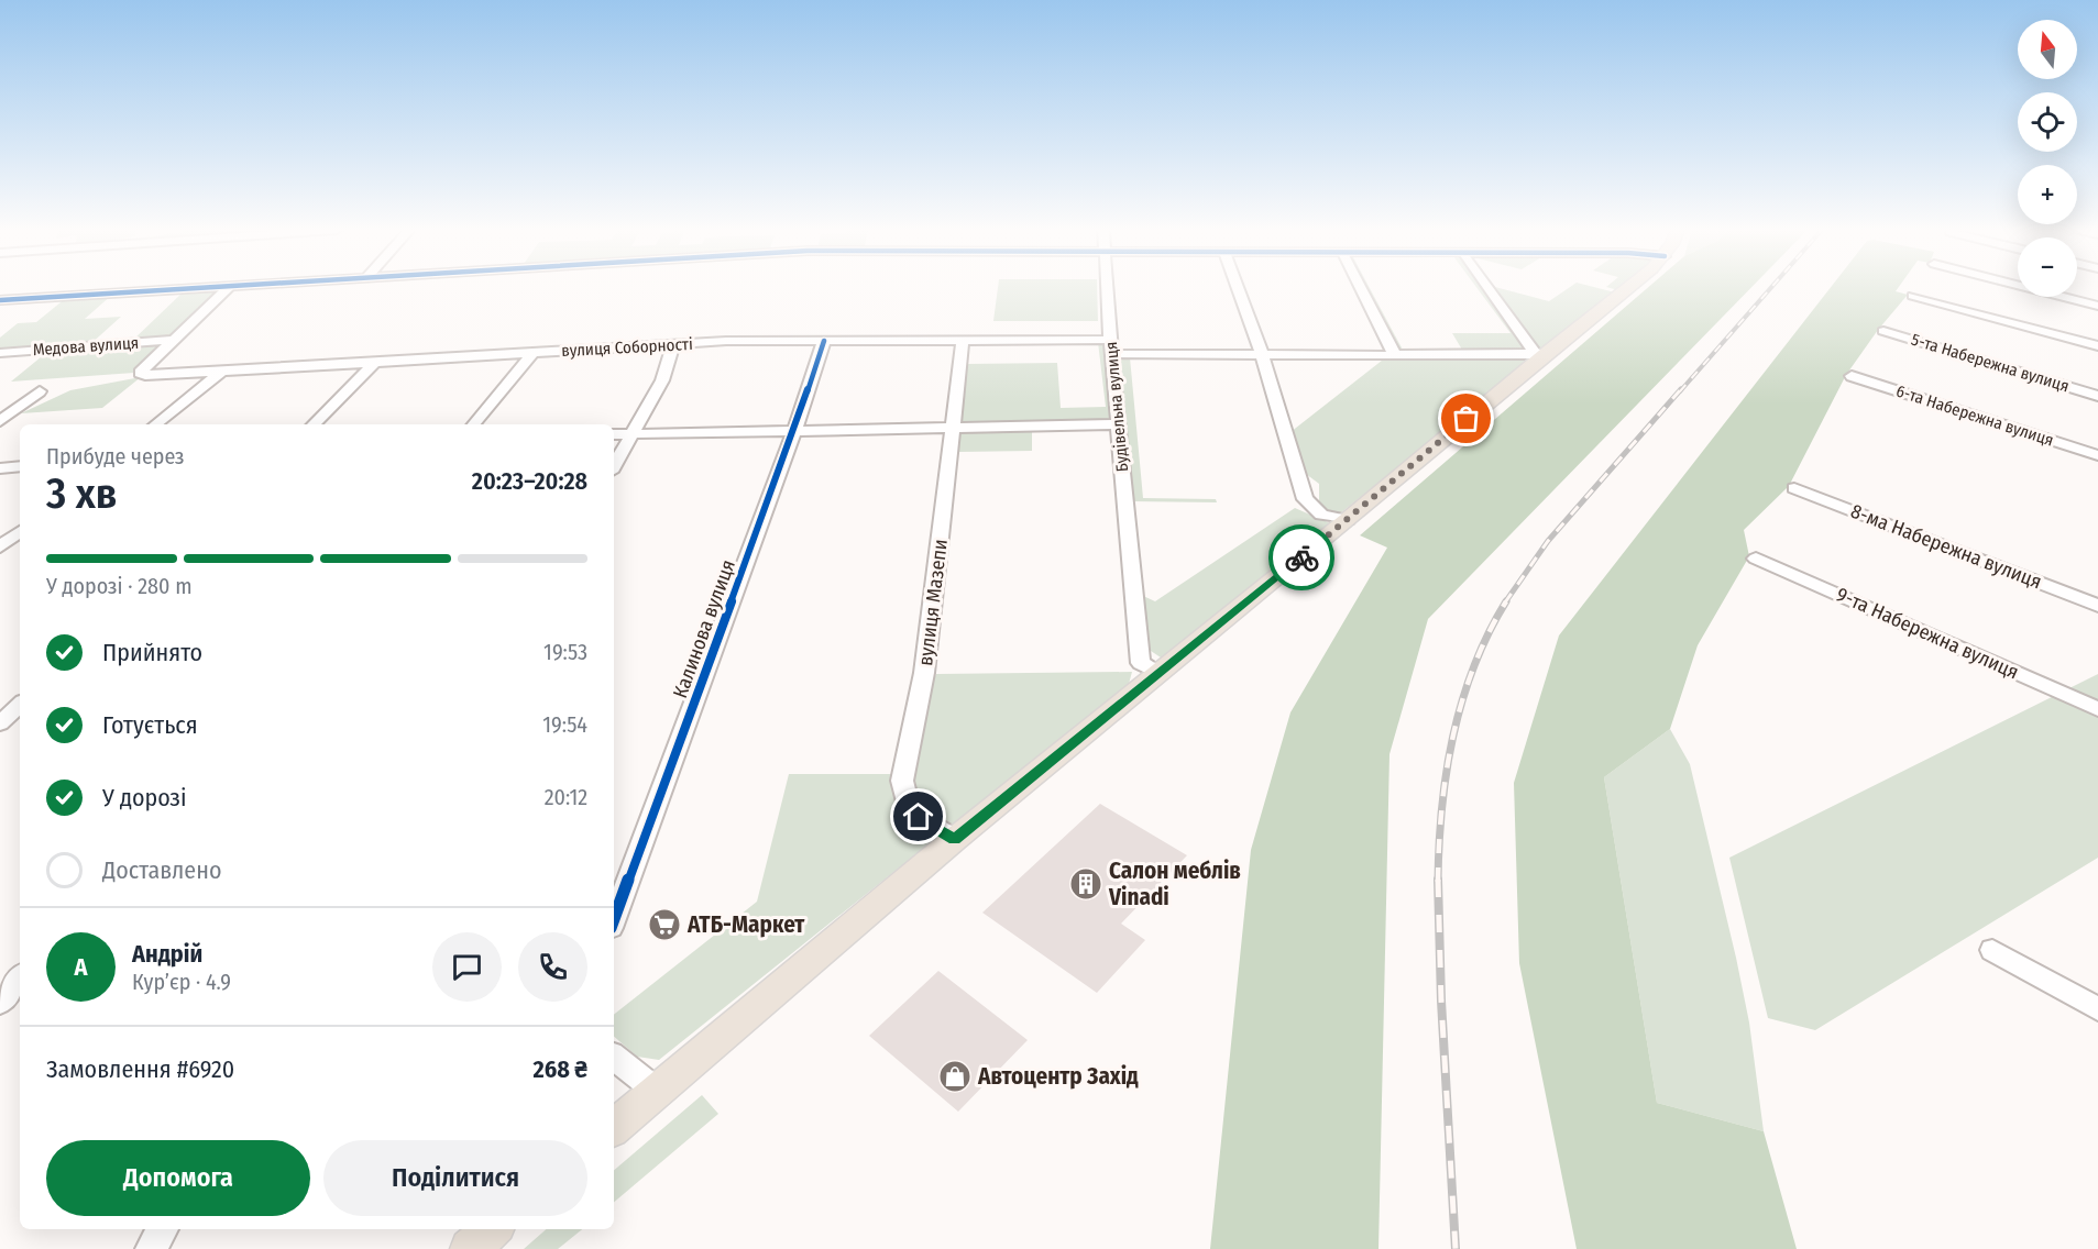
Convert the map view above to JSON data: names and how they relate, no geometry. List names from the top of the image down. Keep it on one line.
{"streets":{"street":["Медова вулиця","вулиця Соборності","5-та Набережна вулиця","Будівельна вулиця","6-та Набережна вулиця","8-ма Набережна вулиця","вулиця Мазепи","Калинова вулиця","9-та Набережна вулиця"]},"crossings":[["Медова вулиця","вулиця Соборності"],["вулиця Соборності","Будівельна вулиця"],["вулиця Соборності","вулиця Мазепи"],["вулиця Соборності","Калинова вулиця"]],"places":{"building":["Салон меблів Vinadi"],"supermarket":["АТБ-Маркет"],"shop":["Автоцентр Захід"]},"north":"top","page":{"map_buttons":["+","−"],"heading":["3 хв","Прибуде через","20:23–20:28"],"panel":["Андрій","Кур’єр · 4.9","Замовлення #6920","268 ₴"],"bar":"У дорозі · 280 m","list":[["Прийнято","19:53"],["Готується","19:54"],["У дорозі","20:12"],"Доставлено"],"round":"А","buttons":["Допомога","Поділитися"]}}
